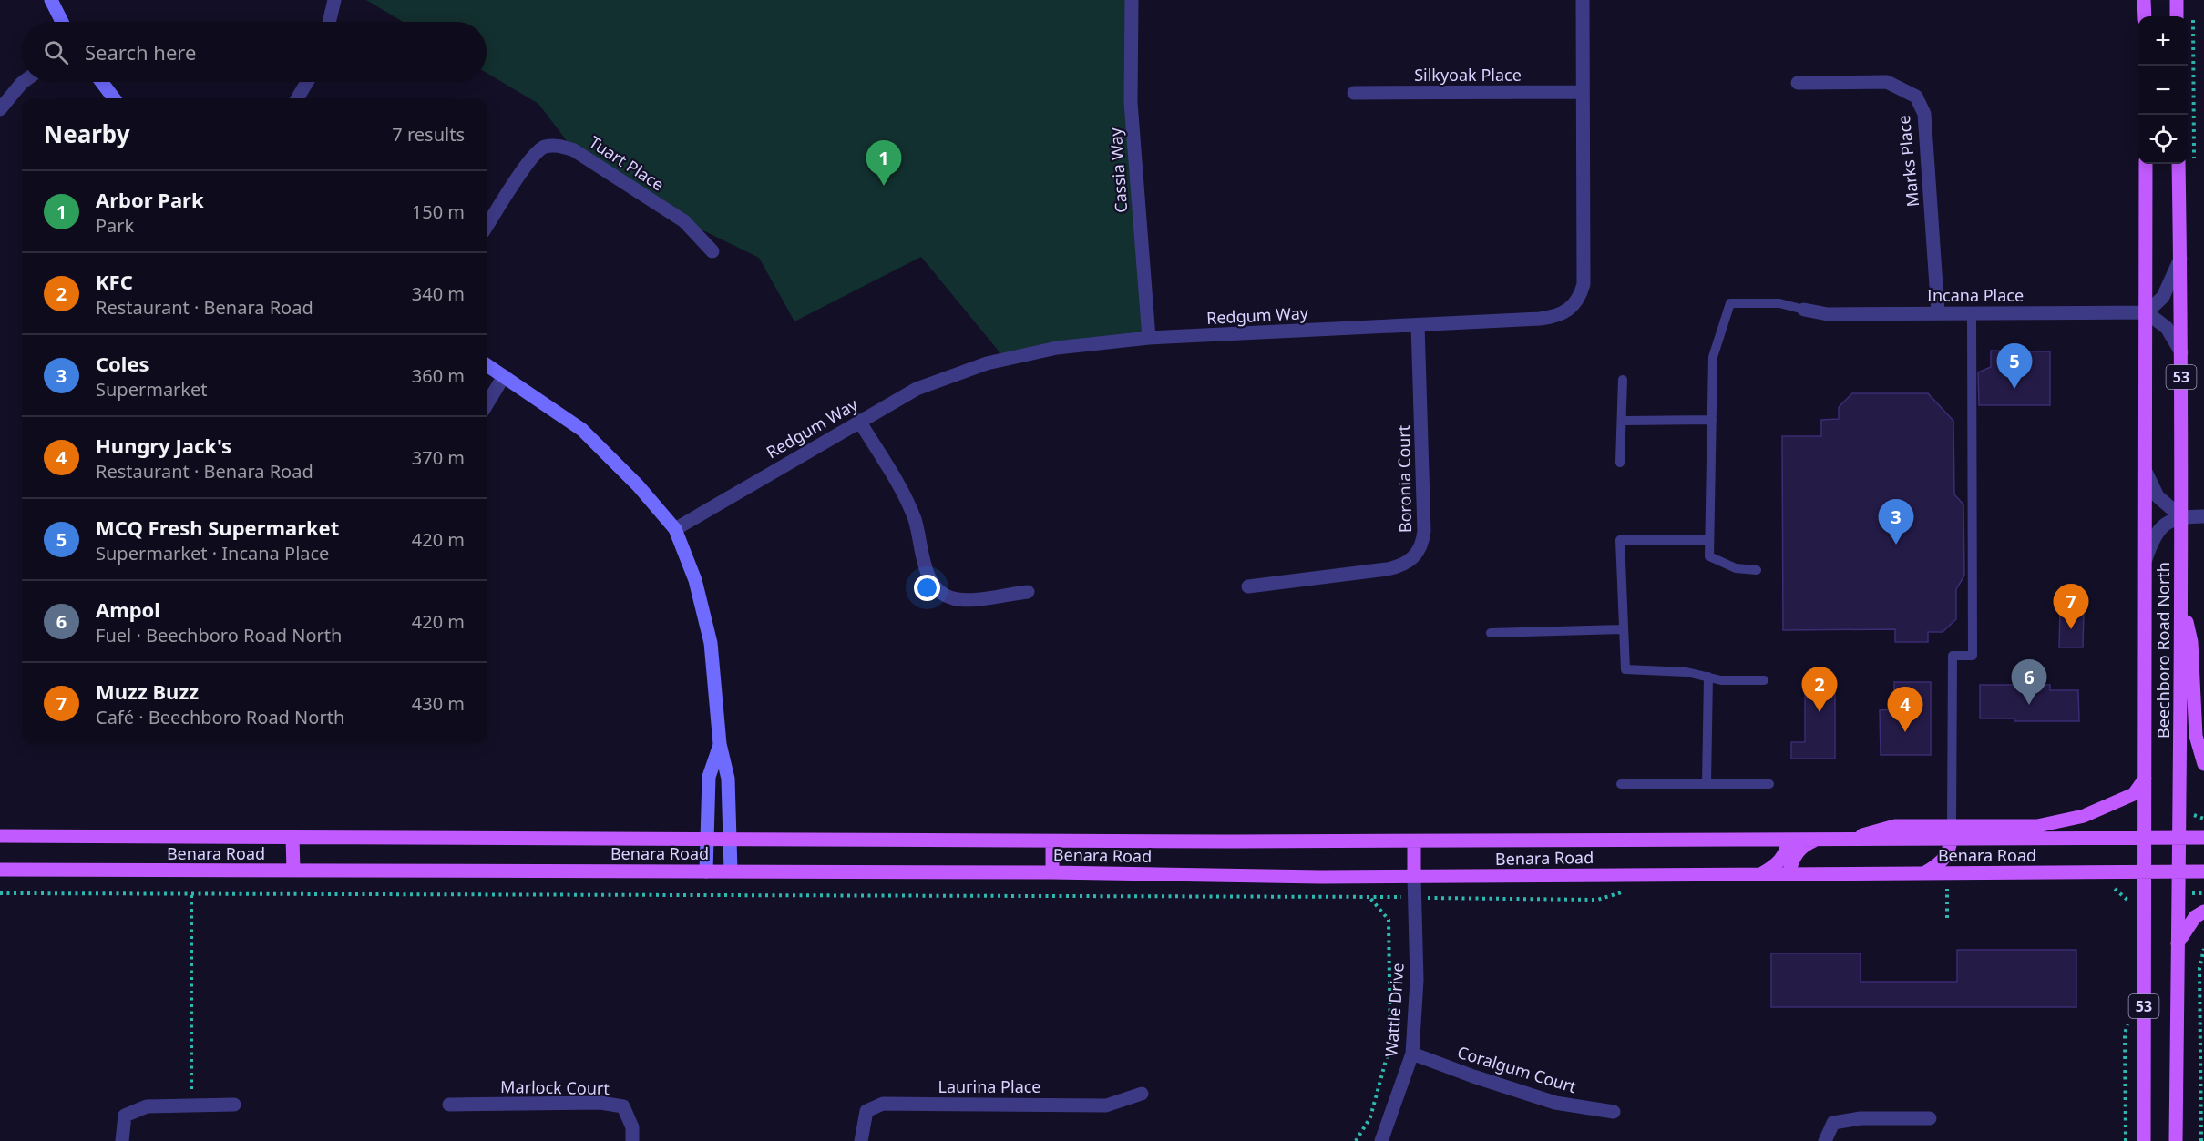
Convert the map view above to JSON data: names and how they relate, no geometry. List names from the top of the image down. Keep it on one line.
{"streets":{"main road":["53","Beechboro Road North","Benara Road"],"street":["Silkyoak Place","Marks Place","Tuart Place","Cassia Way","Incana Place","Redgum Way","Boronia Court","Wattle Drive","Coralgum Court","Laurina Place","Marlock Court"]},"crossings":[["Silkyoak Place","Redgum Way"],["Marks Place","Incana Place"],["Cassia Way","Redgum Way"],["Incana Place","Beechboro Road North"],["Redgum Way","Boronia Court"],["Beechboro Road North","Benara Road"],["Benara Road","Wattle Drive"],["Wattle Drive","Coralgum Court"]],"page":{"map_buttons":["+","−"],"search":"Search here","heading":["Nearby","7 results"],"pins":["1","5","3","7","6","2","4"],"list":[{"mark":"1","name":"Arbor Park","note":"Park","value":"150 m"},{"mark":"2","name":"KFC","note":"Restaurant · Benara Road","value":"340 m"},{"mark":"3","name":"Coles","note":"Supermarket","value":"360 m"},{"mark":"4","name":"Hungry Jack's","note":"Restaurant · Benara Road","value":"370 m"},{"mark":"5","name":"MCQ Fresh Supermarket","note":"Supermarket · Incana Place","value":"420 m"},{"mark":"6","name":"Ampol","note":"Fuel · Beechboro Road North","value":"420 m"},{"mark":"7","name":"Muzz Buzz","note":"Café · Beechboro Road North","value":"430 m"}]}}
